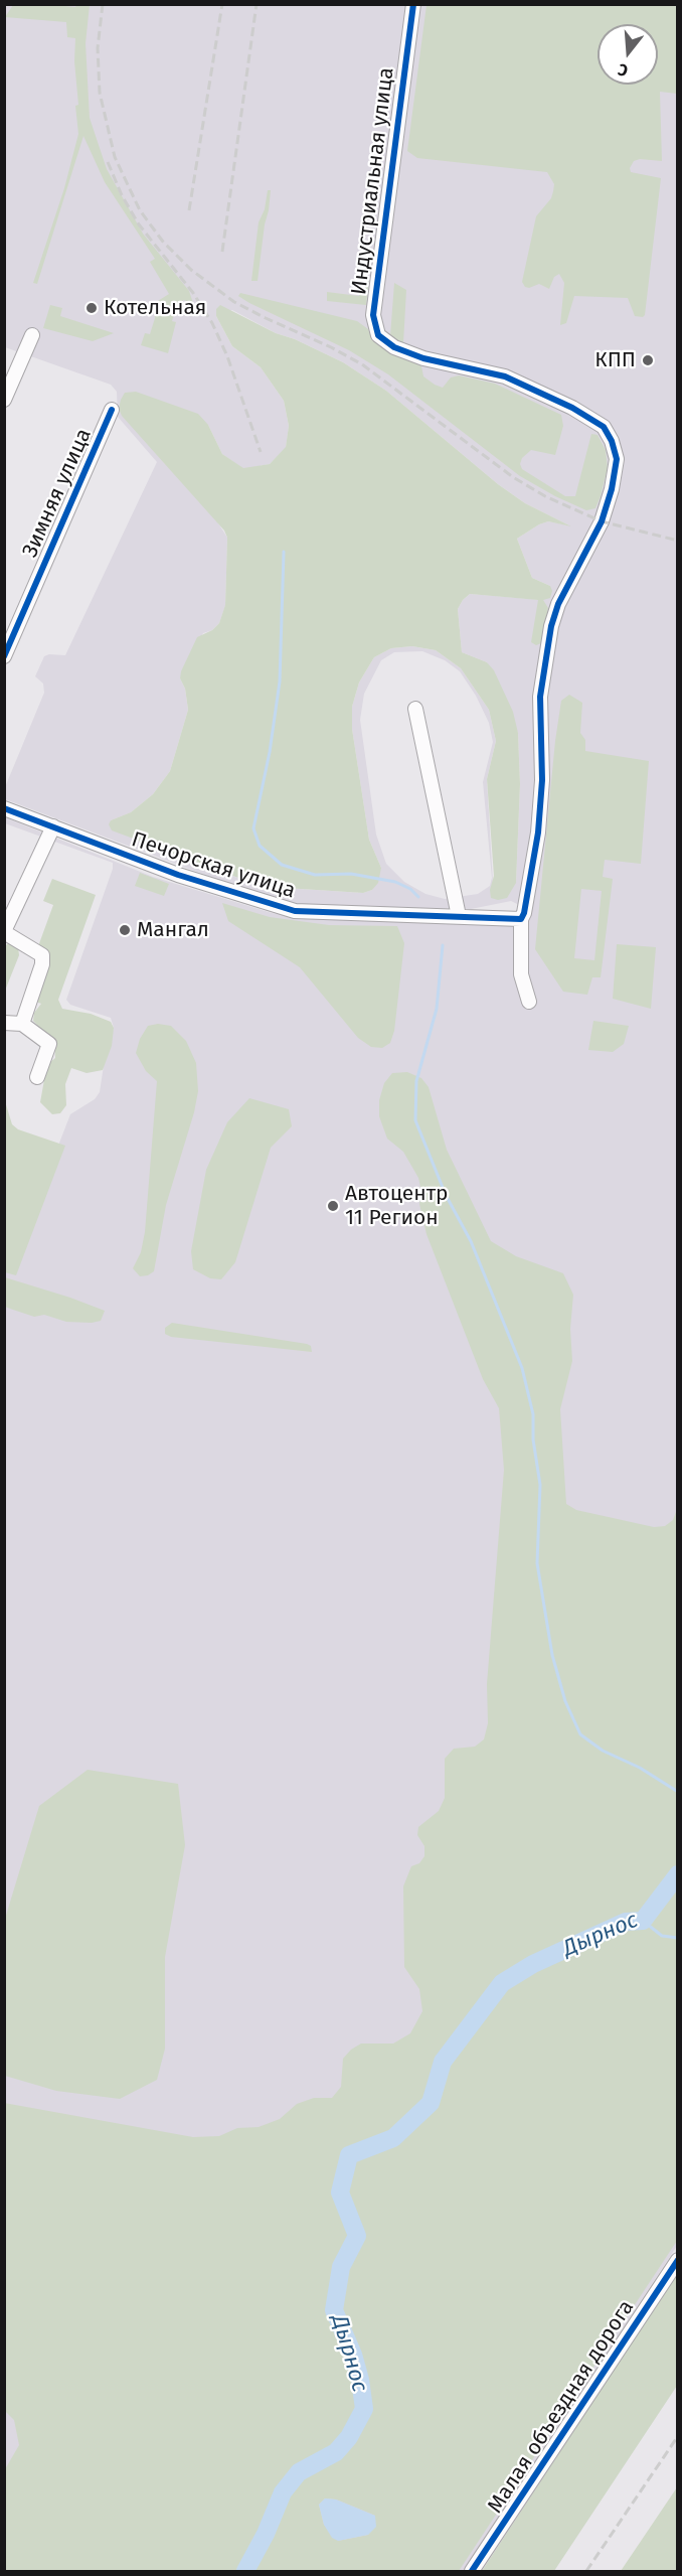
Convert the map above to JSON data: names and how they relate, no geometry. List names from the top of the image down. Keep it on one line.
{"streets":{"street":["Индустриальная улица","Зимняя улица","Печорская улица","Малая объездная дорога"]},"crossings":[["Индустриальная улица","Печорская улица"]],"water":["Дырнос"],"places":["Котельная","КПП","Мангал","Автоцентр 11 Регион"],"north":"bottom"}
